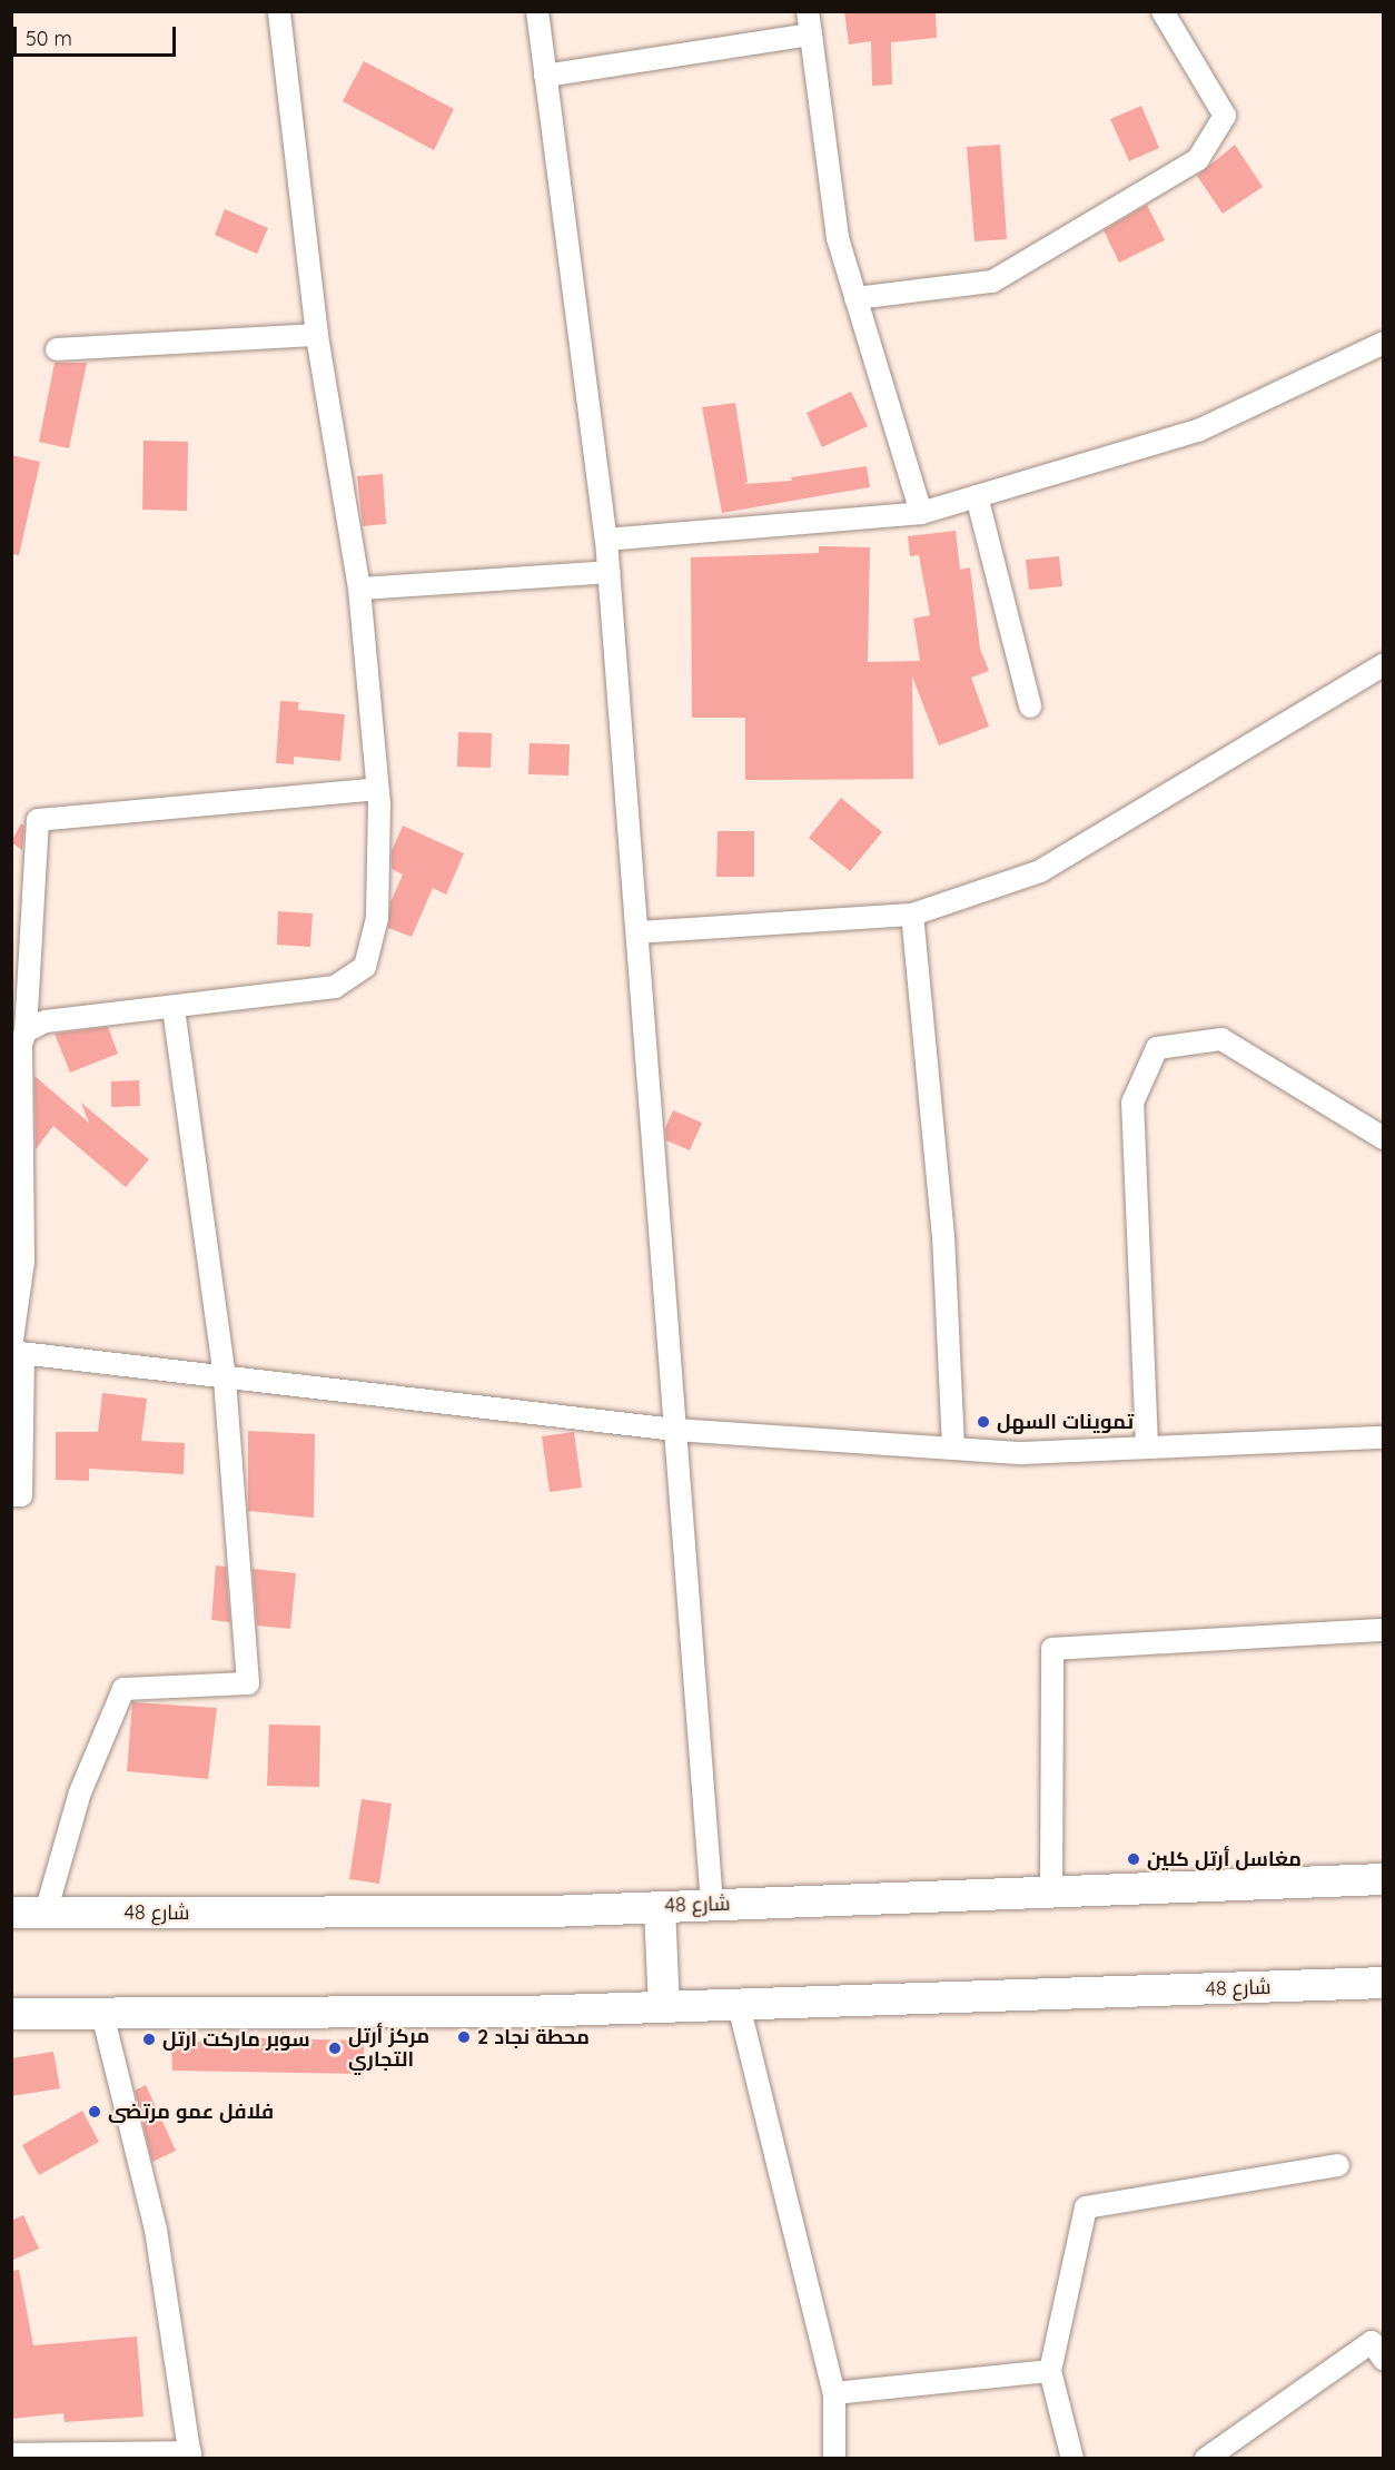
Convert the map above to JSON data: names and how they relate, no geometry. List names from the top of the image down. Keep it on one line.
{"streets":{"main road":["شارع 48"]},"places":["تموينات السهل","مغاسل أرتل كلين","محطة نجاد 2","سوبر ماركت ارتل","مركز أرتل التجاري","فلافل عمو مرتضى"],"scale_bar":"50 m"}
